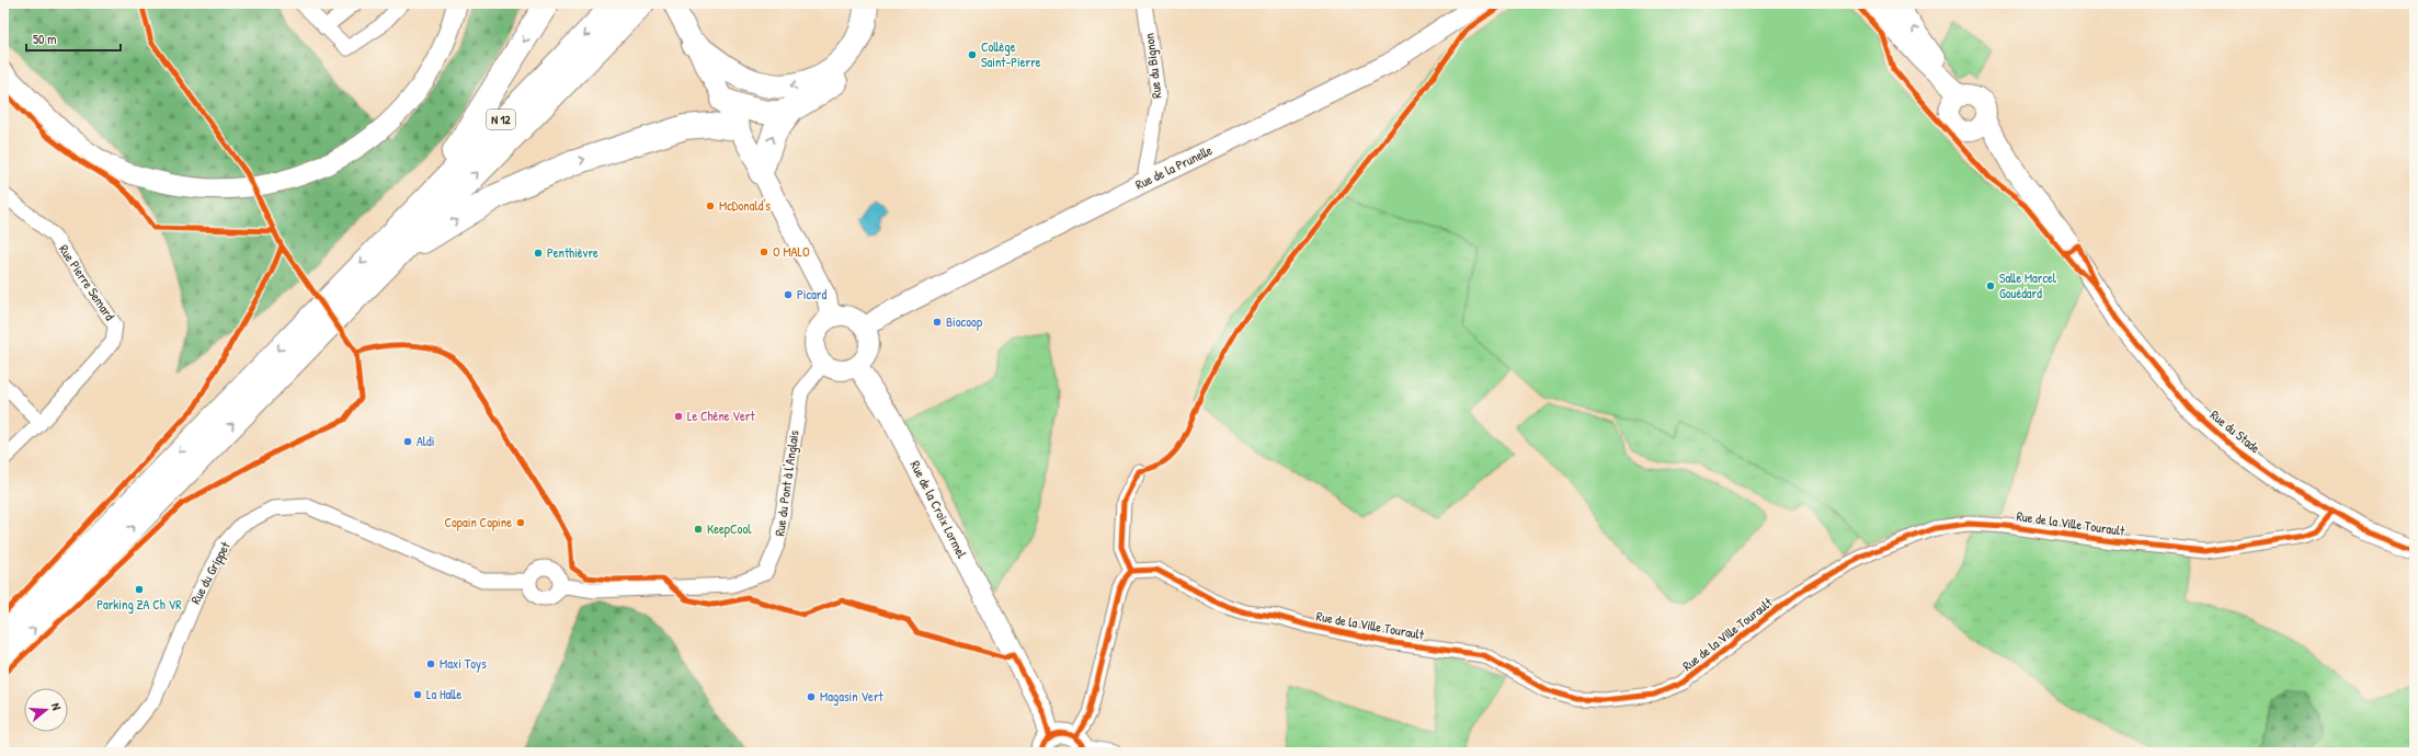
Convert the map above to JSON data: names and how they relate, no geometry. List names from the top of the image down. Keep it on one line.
{"streets":{"highway":["N 12"],"street":["Rue du Bignon","Rue de la Prunelle","Rue Pierre Semard","Rue du Stade","Rue du Pont à l'Anglais","Rue de la Croix Lormel","Rue de la Ville Tourault","Rue du Grippet"]},"crossings":[["Rue du Bignon","Rue de la Prunelle"],["Rue de la Prunelle","Rue du Pont à l'Anglais"],["Rue de la Prunelle","Rue de la Croix Lormel"],["Rue du Stade","Rue de la Ville Tourault"],["Rue du Pont à l'Anglais","Rue de la Croix Lormel"],["Rue du Pont à l'Anglais","Rue du Grippet"]],"places":["Collège Saint-Pierre","McDonald's","O MALO","Penthièvre","Salle Marcel Gouédard","Picard","Biocoop","Le Chêne Vert","Aldi","Copain Copine","KeepCool","Parking ZA Ch VR","Maxi Toys","La Halle","Magasin Vert"],"scale_bar":"50 m","north":"right"}
